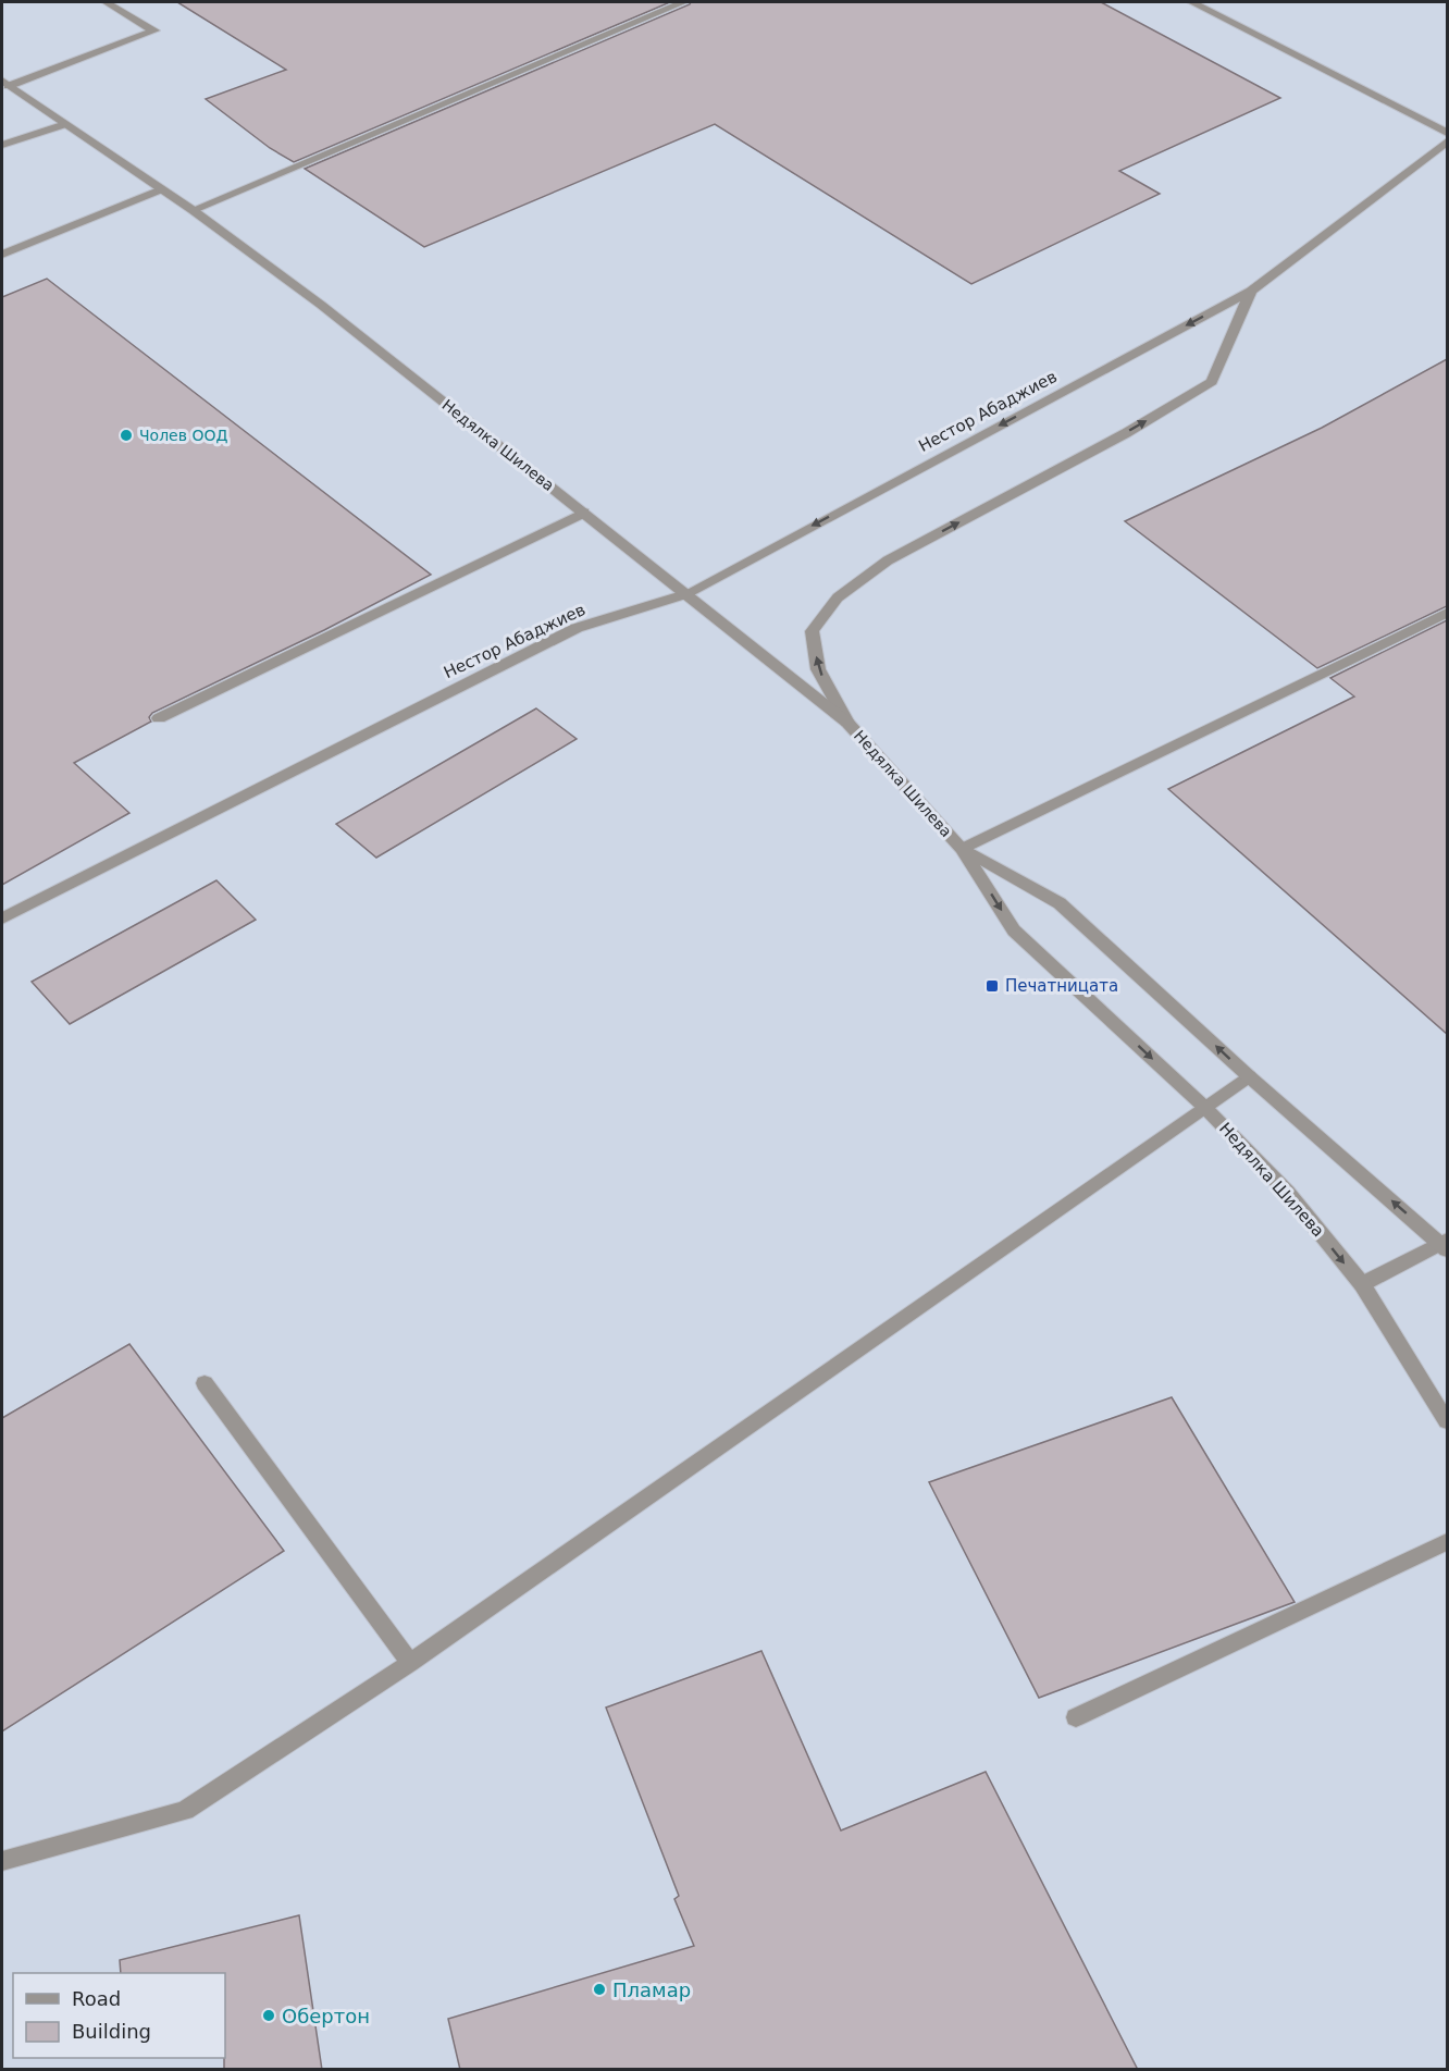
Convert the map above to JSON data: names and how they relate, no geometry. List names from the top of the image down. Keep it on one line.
{"streets":{"street":["Нестор Абаджиев","Недялка Шилева"]},"crossings":[["Нестор Абаджиев","Недялка Шилева"]],"places":{"other":["Чолев ООД","Пламар","Обертон"],"transit":["Печатницата"]},"legend":["Road","Building"]}
